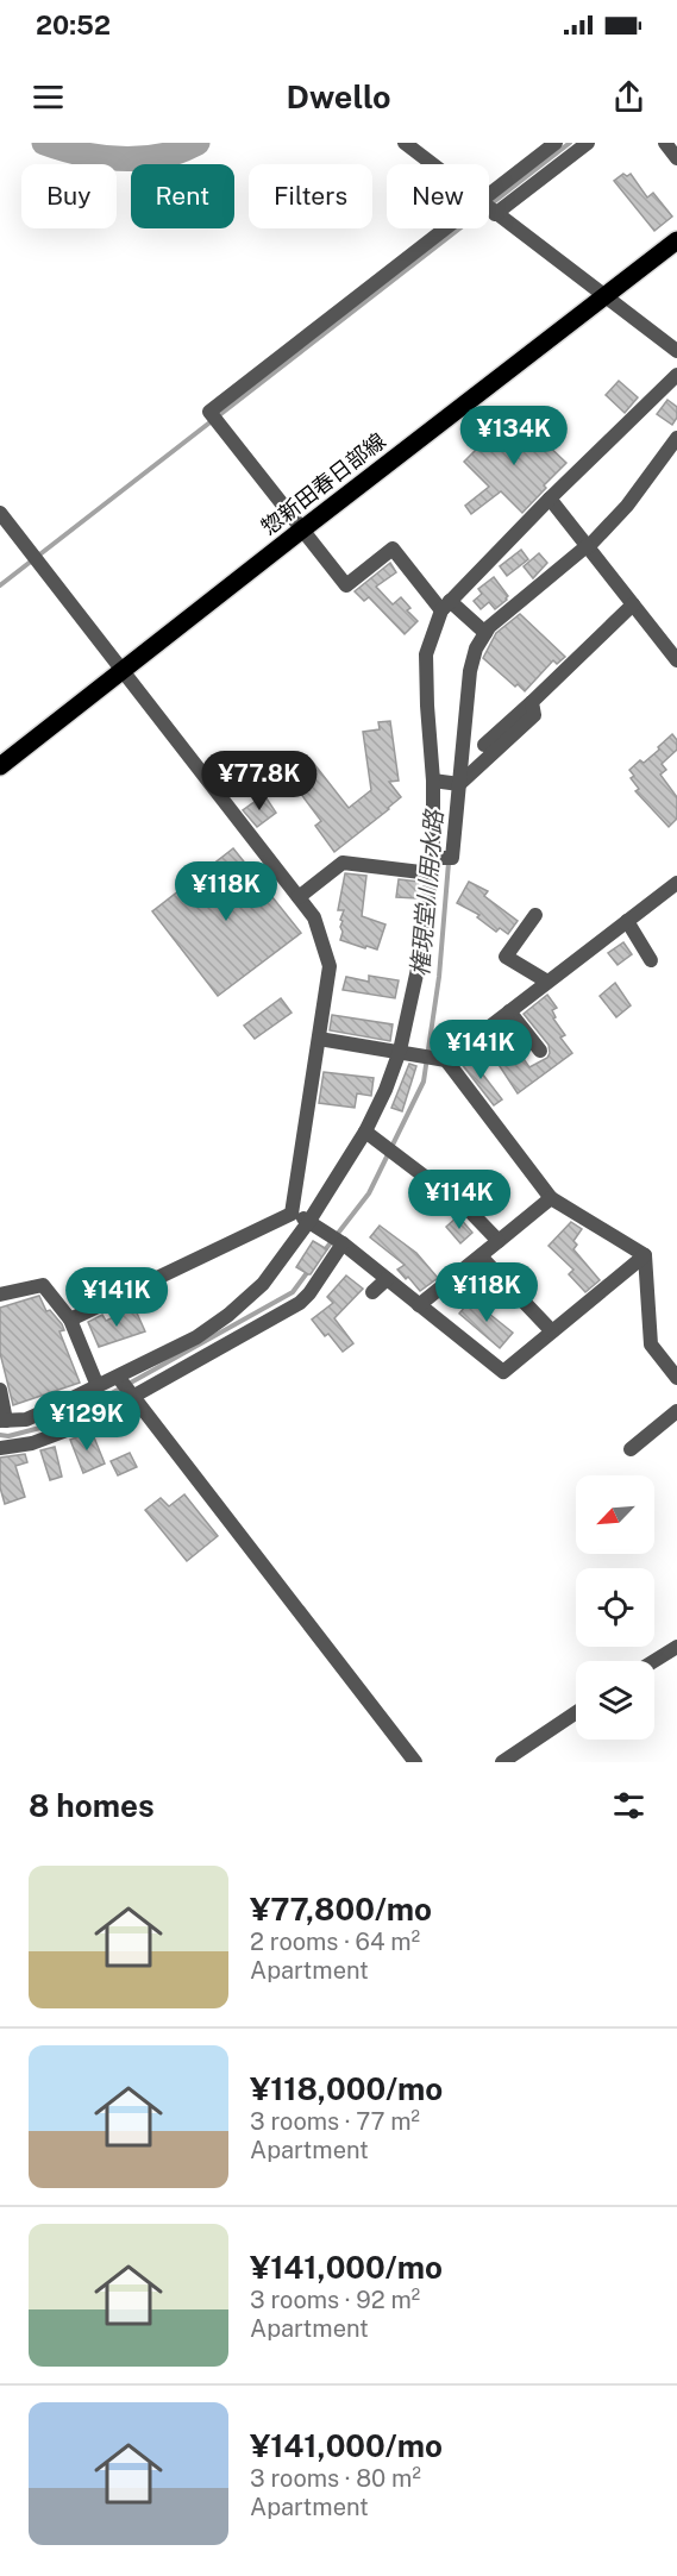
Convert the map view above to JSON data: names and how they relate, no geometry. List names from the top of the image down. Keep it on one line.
{"streets":{"main road":["惣新田春日部線"]},"water":["権現堂川用水路"],"north":"bottom left","page":{"status":"20:52","header":"Dwello","chip":["Buy","Rent","Filters","New"],"price":["¥134K","¥77.8K","¥118K","¥141K","¥114K","¥118K","¥141K","¥129K"],"heading":"8 homes","list":[{"name":"¥77,800/mo","note":"2 rooms · 64 m² · Apartment"},{"name":"¥118,000/mo","note":"3 rooms · 77 m² · Apartment"},{"name":"¥141,000/mo","note":"3 rooms · 92 m² · Apartment"},{"name":"¥141,000/mo","note":"3 rooms · 80 m² · Apartment"}]}}
